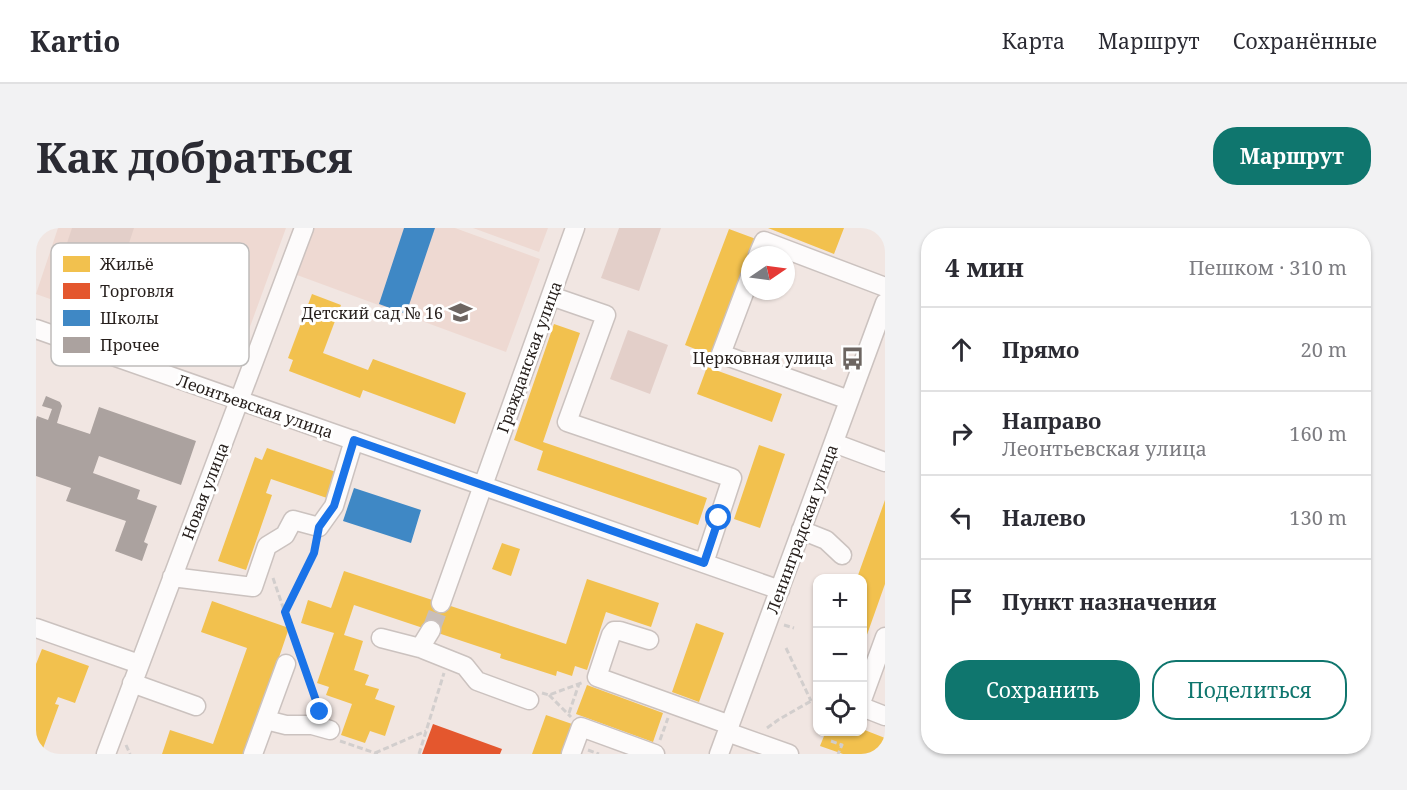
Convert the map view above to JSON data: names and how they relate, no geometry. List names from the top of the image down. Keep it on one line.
{"streets":{"street":["Гражданская улица","Леонтьевская улица","Новая улица","Ленинградская улица"]},"crossings":[["Гражданская улица","Леонтьевская улица"],["Леонтьевская улица","Новая улица"],["Леонтьевская улица","Ленинградская улица"]],"places":{"school or university":["Детский сад № 16"],"bus stop":["Церковная улица"]},"legend":["Жильё","Торговля","Школы","Прочее"],"north":"right","page":{"header":"Kartio","nav":["Карта","Маршрут","Сохранённые"],"buttons":["Маршрут",["Сохранить","Поделиться"]],"title":"Как добраться","heading":["4 мин","Пешком · 310 m"],"list":[["Прямо","20 m"],["Направо","Леонтьевская улица","160 m"],["Налево","130 m"],"Пункт назначения"],"map_buttons":["+","−"]}}
